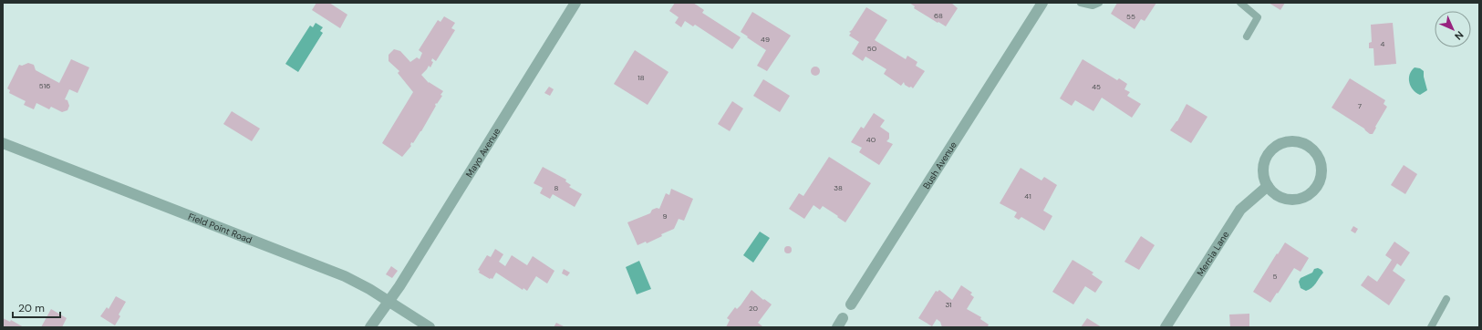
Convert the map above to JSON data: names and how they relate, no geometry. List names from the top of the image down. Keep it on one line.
{"streets":{"street":["Mayo Avenue","Bush Avenue","Field Point Road","Mercia Lane"]},"crossings":[["Mayo Avenue","Field Point Road"]],"house_numbers":["68","55","49","4","50","18","516","45","7","40","8","38","41","9","5","31","20"],"scale_bar":"20 m","north":"bottom right"}
